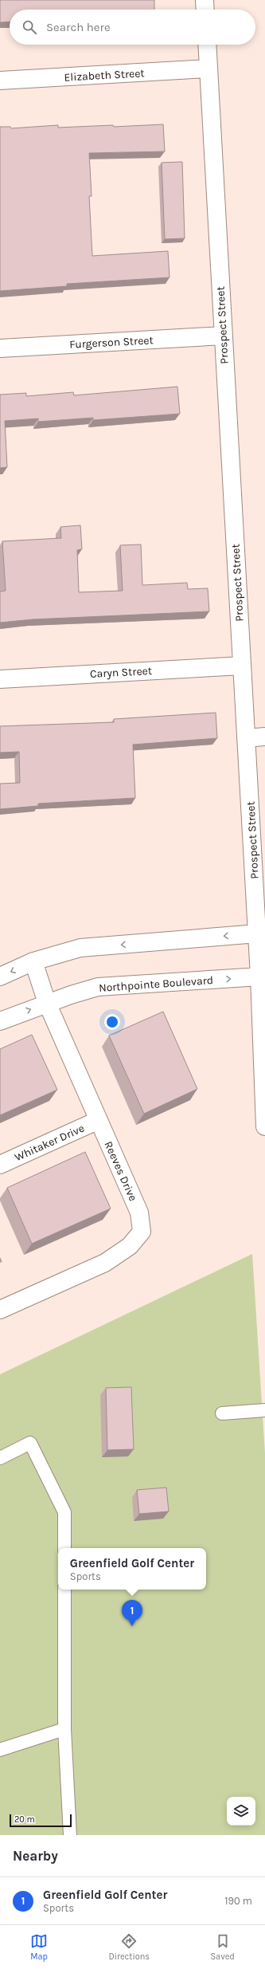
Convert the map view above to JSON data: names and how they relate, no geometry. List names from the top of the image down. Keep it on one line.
{"streets":{"street":["Elizabeth Street","Prospect Street","Furgerson Street","Caryn Street","Northpointe Boulevard","Whitaker Drive","Reeves Drive"]},"crossings":[["Elizabeth Street","Prospect Street"],["Prospect Street","Furgerson Street"],["Prospect Street","Caryn Street"],["Prospect Street","Northpointe Boulevard"],["Northpointe Boulevard","Reeves Drive"],["Whitaker Drive","Reeves Drive"]],"scale_bar":"20 m","page":{"search":"Search here","popup":["Greenfield Golf Center","Sports"],"pins":"1","scale":"20 m","heading":"Nearby","list":[{"mark":"1","name":"Greenfield Golf Center","note":"Sports","value":"190 m"}],"nav":["Map","Directions","Saved"]}}
